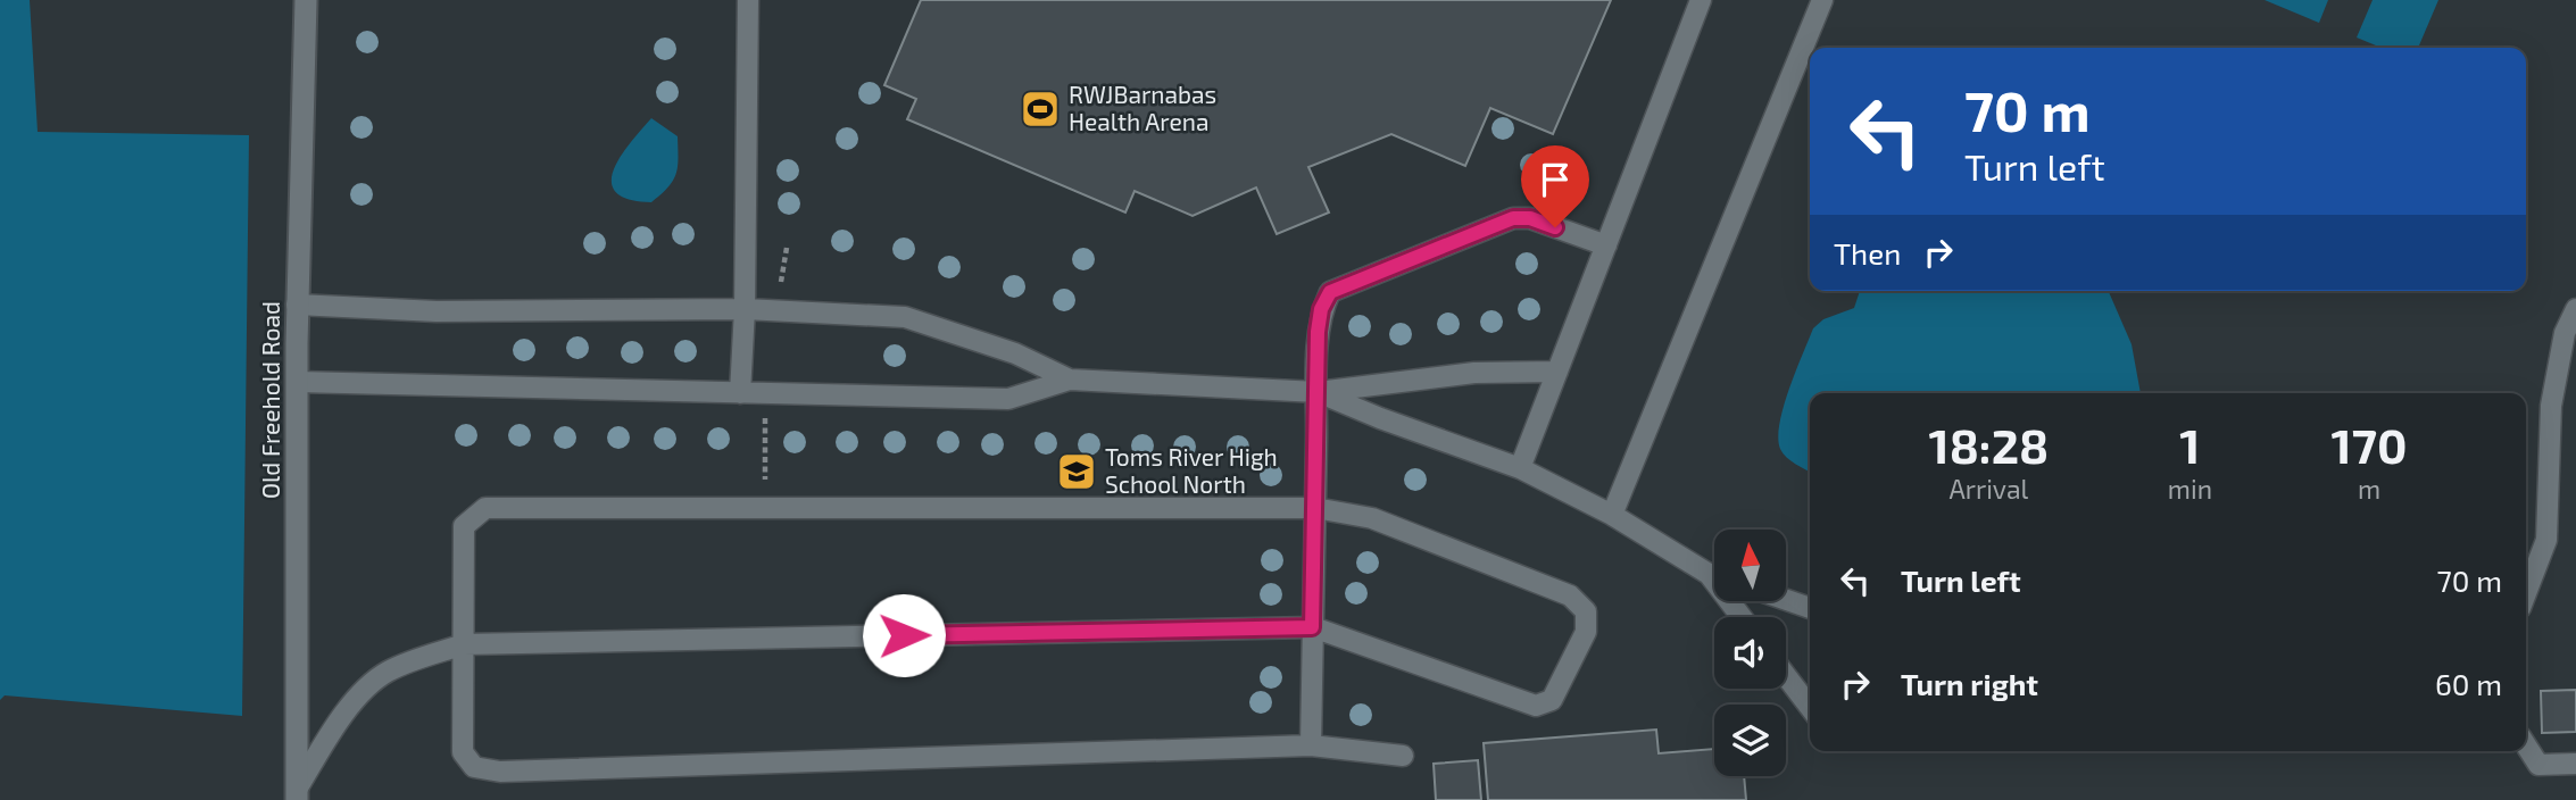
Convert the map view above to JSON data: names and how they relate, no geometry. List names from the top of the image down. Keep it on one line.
{"streets":{"main road":["Old Freehold Road"]},"places":{"sports":["RWJBarnabas Health Arena"],"school or university":["Toms River High School North"]},"north":"top","page":{"turn":["70 m","Turn left"],"then":"Then","eta":["18:28","Arrival","1","min","170","m"],"list":[{"name":"Turn left","value":"70 m"},{"name":"Turn right","value":"60 m"}]}}
